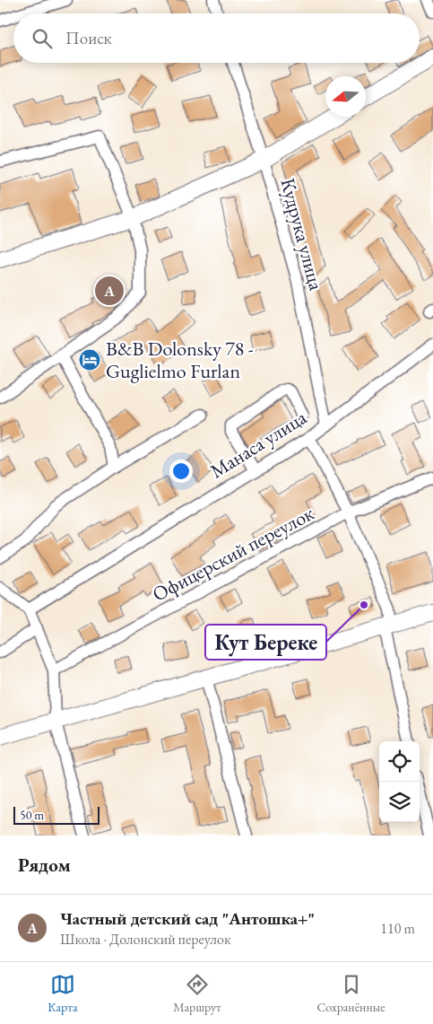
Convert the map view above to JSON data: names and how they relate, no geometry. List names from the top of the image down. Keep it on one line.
{"streets":{"street":["Кудрука улица","Манаса улица","Офицерский переулок"]},"crossings":[["Кудрука улица","Манаса улица"]],"places":{"hotel":["B&B Dolonsky 78 - Guglielmo Furlan"],"other":["Кут Береке"]},"scale_bar":"50 m","north":"left","page":{"search":"Поиск","pins":"A","scale":"50 m","heading":"Рядом","list":[{"mark":"A","name":"Частный детский сад \"Антошка+\"","note":"Школа · Долонский переулок","value":"110 m"}],"nav":["Карта","Маршрут","Сохранённые"]}}
